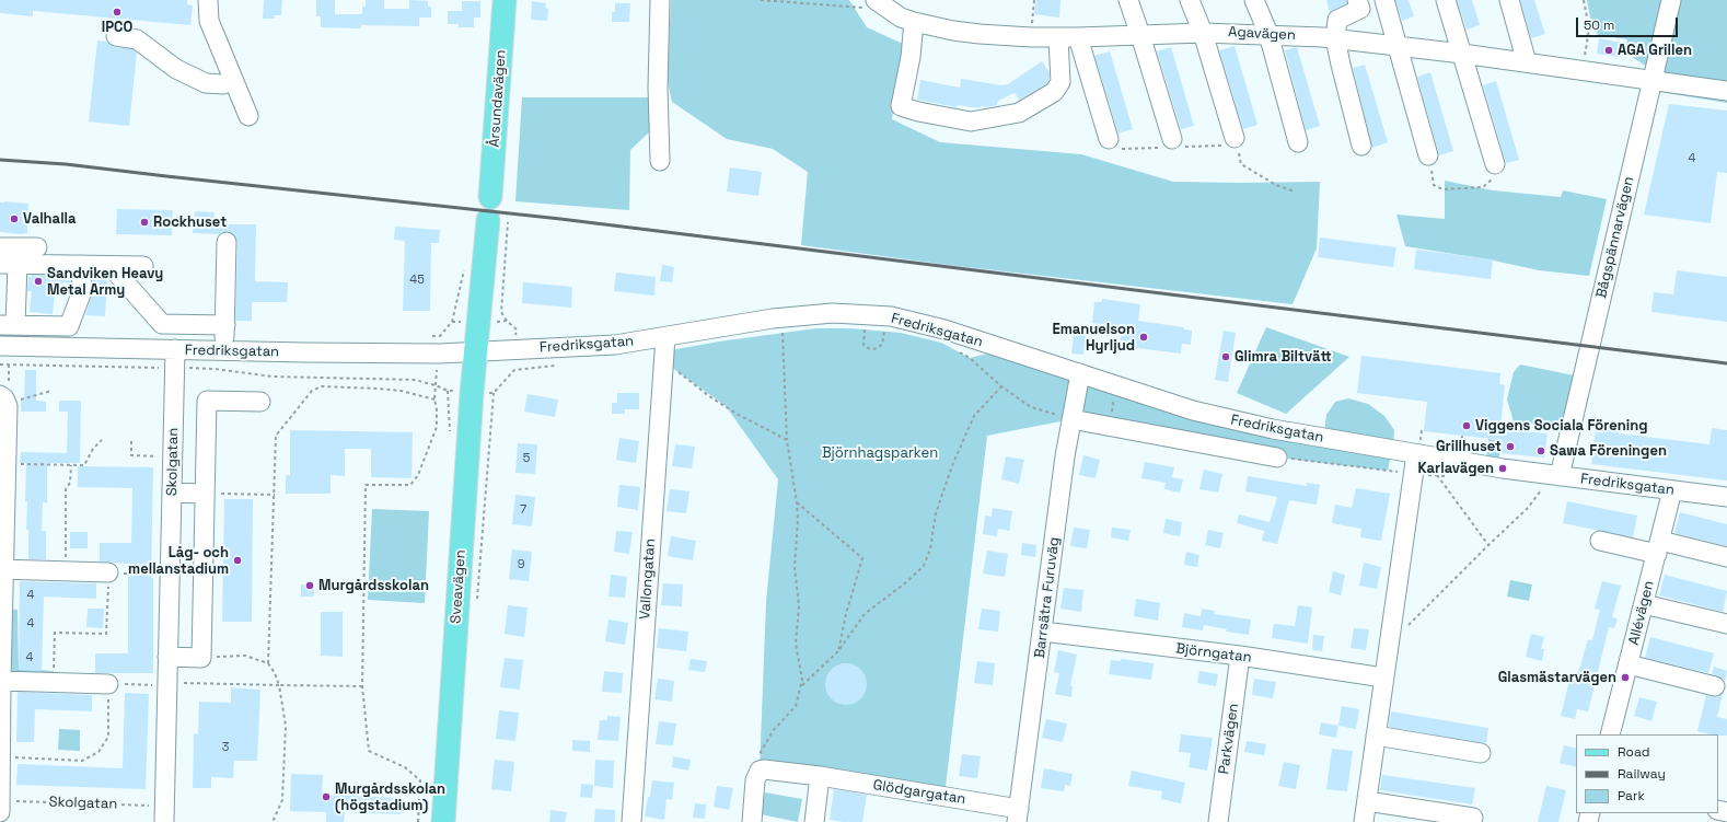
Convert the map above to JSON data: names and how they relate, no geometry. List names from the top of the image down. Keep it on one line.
{"streets":{"main road":["Årsundavägen","Sveavägen"],"street":["Agavägen","Bågspännarvägen","Fredriksgatan","Skolgatan","Vallongatan","Barrsätra Furuväg","Allévägen","Björngatan","Parkvägen","Glödgargatan"]},"crossings":[["Agavägen","Bågspännarvägen"],["Bågspännarvägen","Fredriksgatan"],["Fredriksgatan","Skolgatan"],["Fredriksgatan","Vallongatan"],["Fredriksgatan","Sveavägen"],["Fredriksgatan","Barrsätra Furuväg"],["Fredriksgatan","Allévägen"],["Barrsätra Furuväg","Björngatan"],["Barrsätra Furuväg","Glödgargatan"],["Björngatan","Parkvägen"]],"parks":["Björnhagsparken"],"places":["IPCO","AGA Grillen","Valhalla","Rockhuset","Sandviken Heavy Metal Army","Emanuelson Hyrljud","Glimra Biltvätt","Viggens Sociala Förening","Grillhuset","Sawa Föreningen","Karlavägen","Låg- och mellanstadium","Murgårdsskolan","Glasmästarvägen","Murgårdsskolan (högstadium)"],"house_numbers":["4","45","5","7","9","4","4","4","3"],"legend":["Road","Railway","Park"],"scale_bar":"50 m"}
